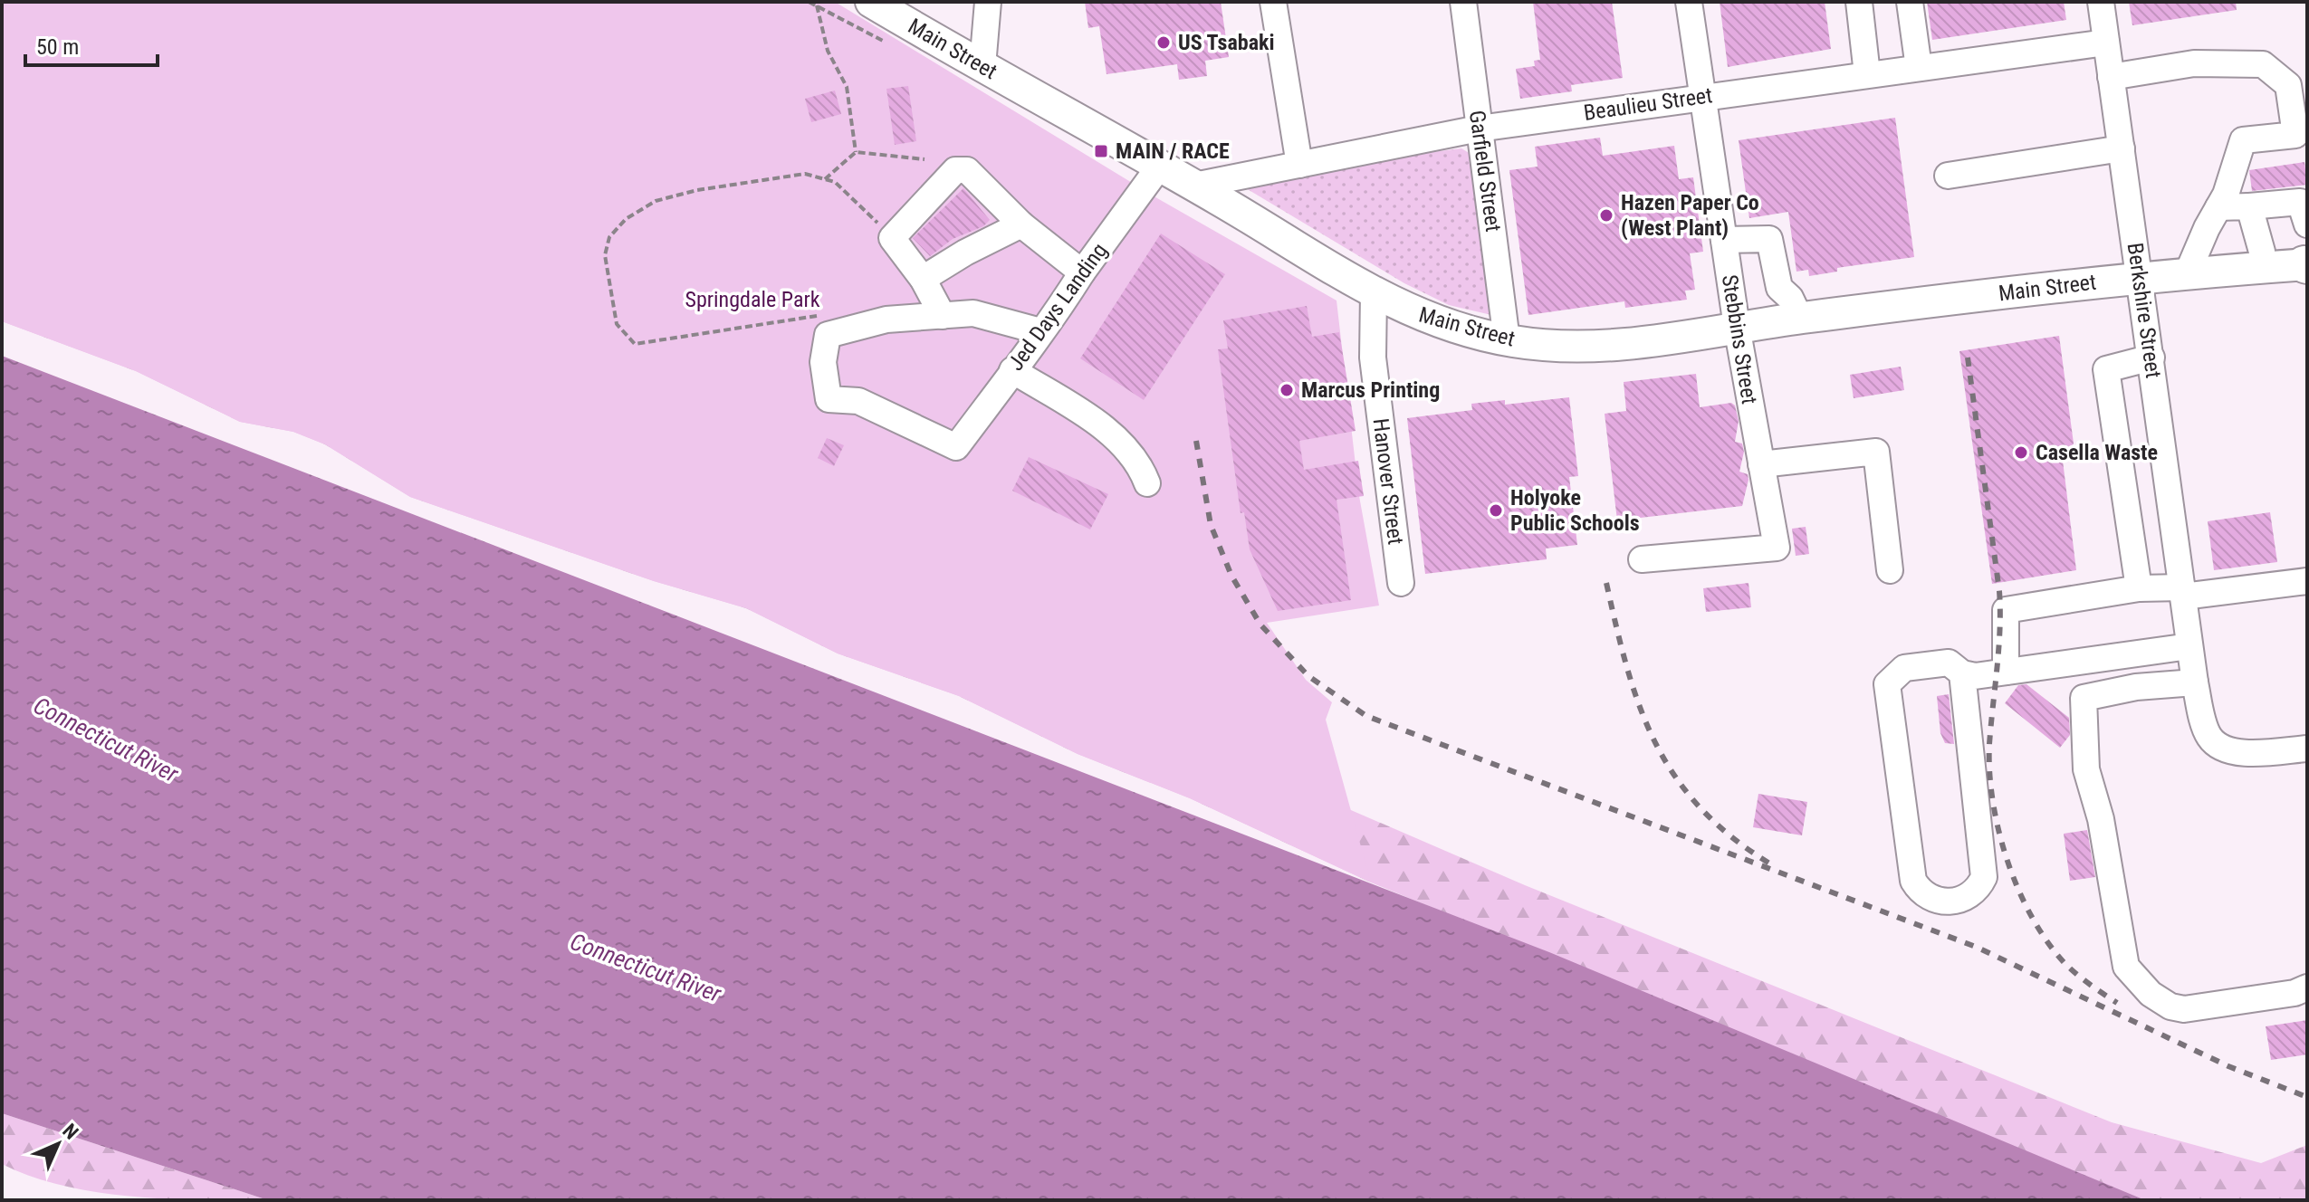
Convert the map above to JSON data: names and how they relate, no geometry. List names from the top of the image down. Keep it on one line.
{"streets":{"main road":["Main Street"],"street":["Beaulieu Street","Garfield Street","Jed Days Landing","Berkshire Street","Stebbins Street","Hanover Street"]},"crossings":[["Main Street","Beaulieu Street"],["Main Street","Garfield Street"],["Main Street","Jed Days Landing"],["Main Street","Berkshire Street"],["Main Street","Stebbins Street"],["Main Street","Hanover Street"],["Beaulieu Street","Garfield Street"],["Beaulieu Street","Berkshire Street"],["Beaulieu Street","Stebbins Street"]],"water":["Connecticut River"],"parks":["Springdale Park"],"places":{"other":["US Tsabaki","Hazen Paper Co (West Plant)","Marcus Printing","Casella Waste","Holyoke Public Schools"],"transit":["MAIN / RACE"]},"scale_bar":"50 m","north":"top right"}
